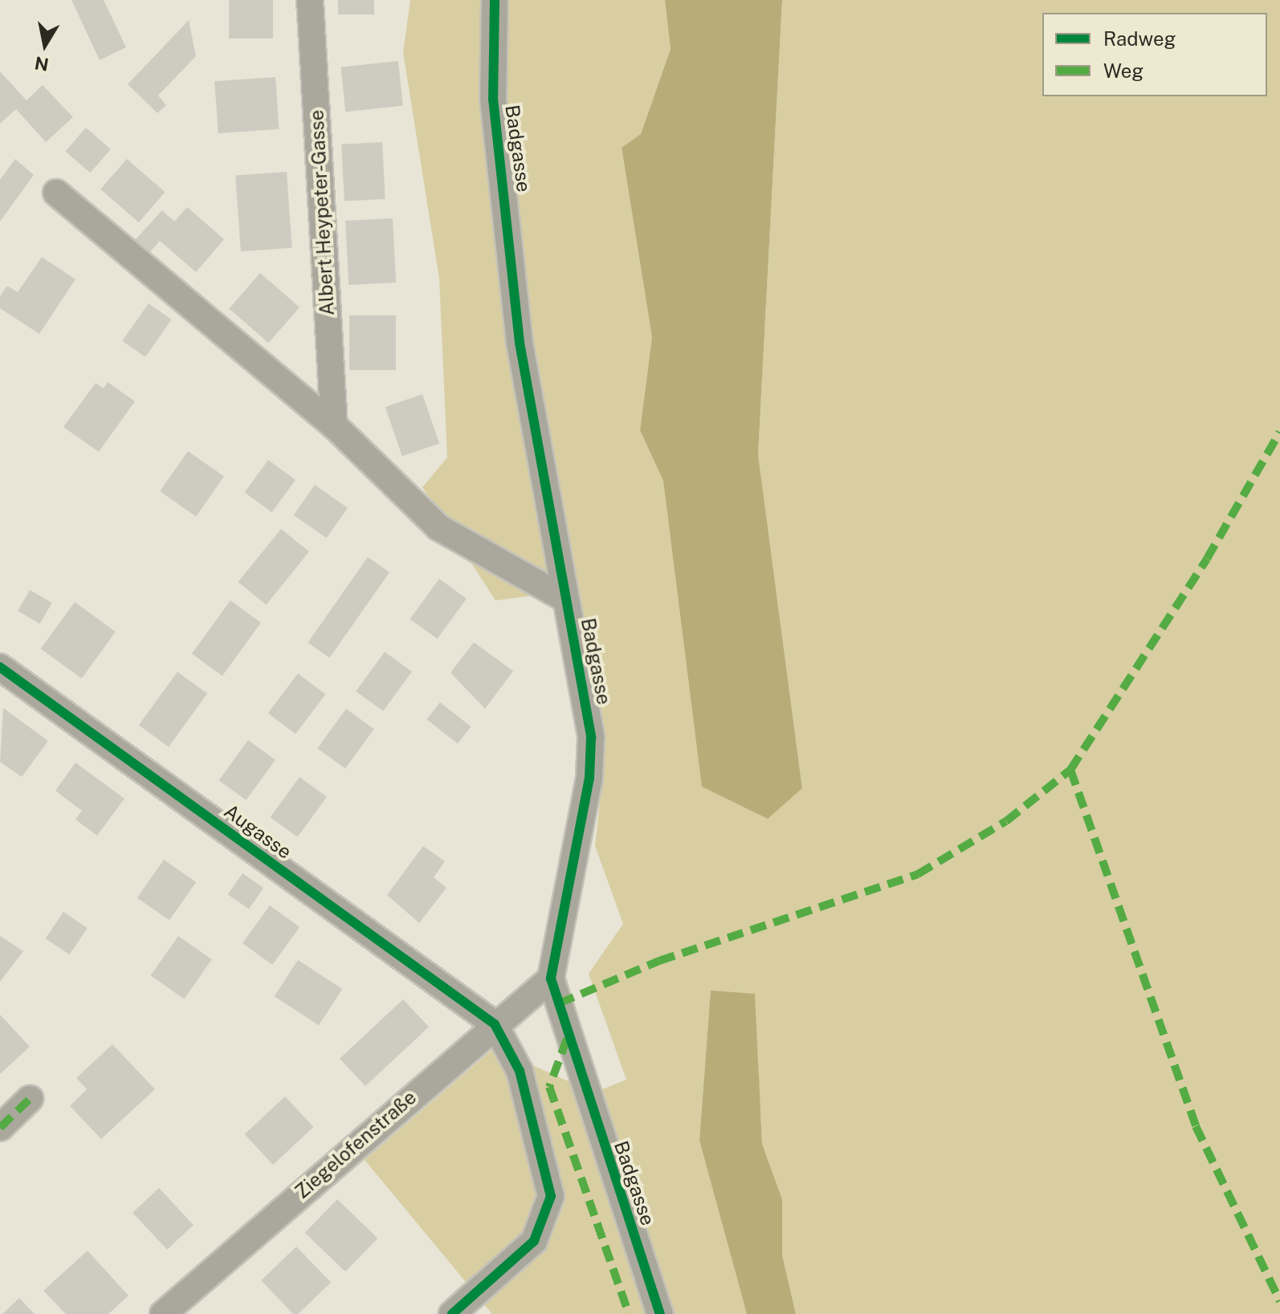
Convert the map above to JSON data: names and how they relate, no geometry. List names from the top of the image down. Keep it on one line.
{"streets":{"street":["Badgasse","Albert Heypeter-Gasse","Augasse","Ziegelofenstraße"]},"crossings":[["Badgasse","Ziegelofenstraße"],["Augasse","Ziegelofenstraße"]],"legend":["Radweg","Weg"],"north":"bottom"}
